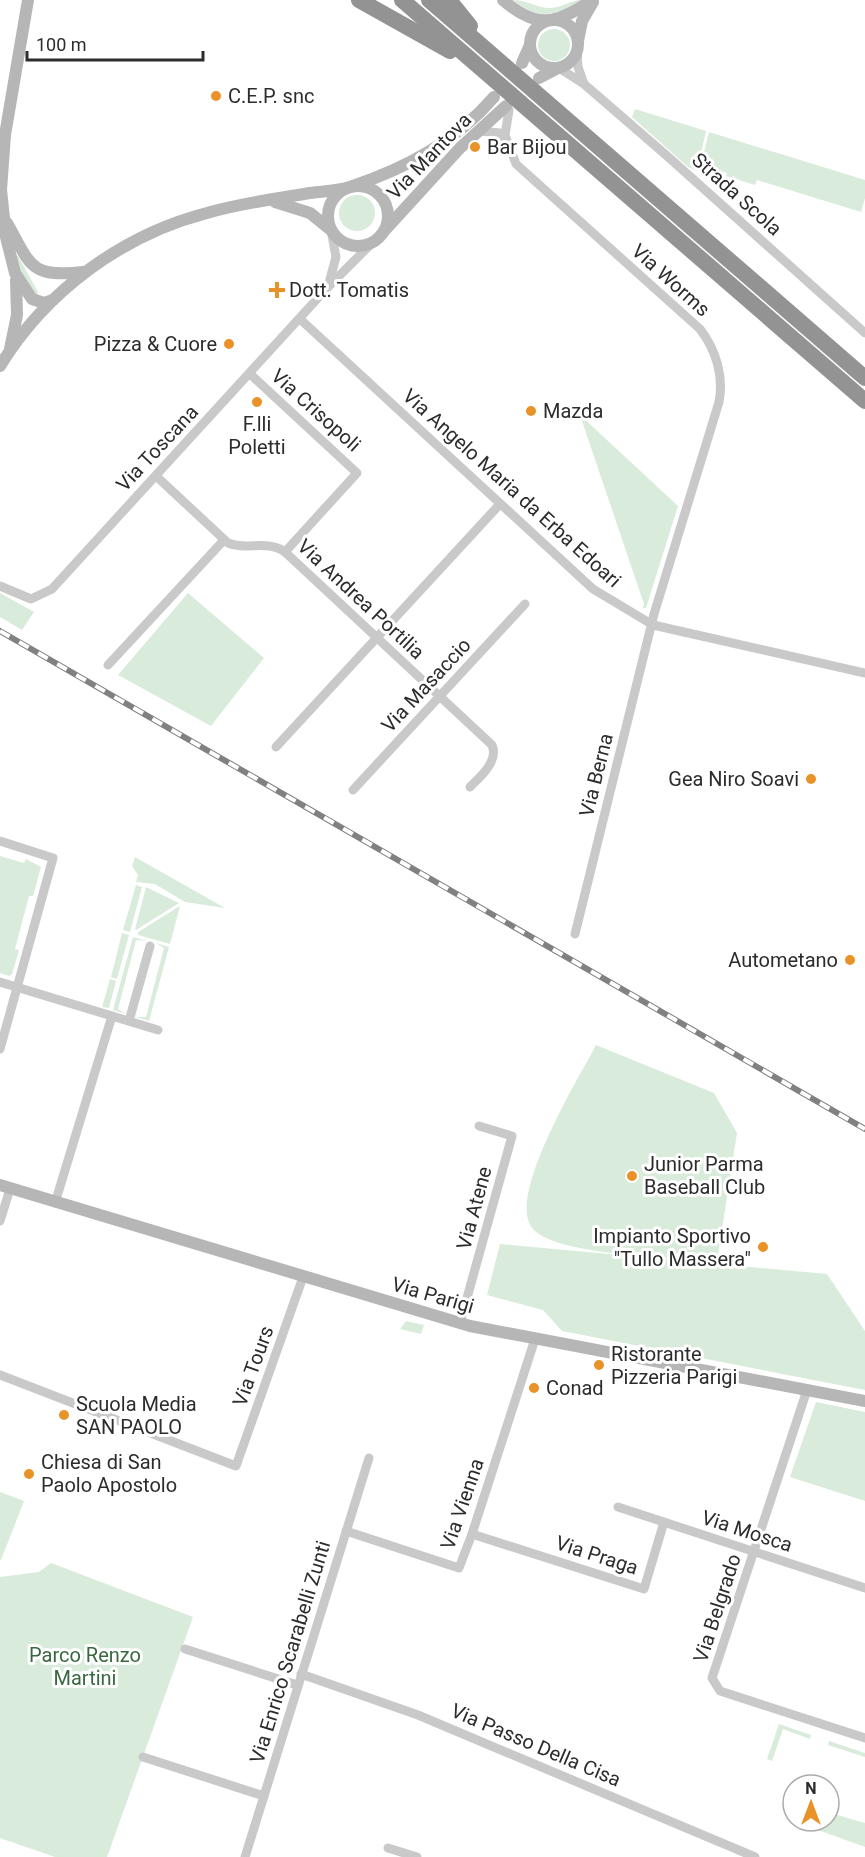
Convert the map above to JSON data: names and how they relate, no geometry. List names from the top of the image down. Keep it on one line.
{"streets":{"main road":["Via Mantova","Via Parigi"],"street":["Strada Scola","Via Worms","Via Crisopoli","Via Toscana","Via Angelo Maria da Erba Edoari","Via Andrea Portilia","Via Masaccio","Via Berna","Via Atene","Via Tours","Via Vienna","Via Mosca","Via Praga","Via Belgrado","Via Enrico Scarabelli Zunti","Via Passo Della Cisa"]},"crossings":[["Via Mantova","Via Toscana"],["Via Worms","Via Angelo Maria da Erba Edoari"],["Via Worms","Via Berna"],["Via Crisopoli","Via Toscana"],["Via Crisopoli","Via Andrea Portilia"],["Via Toscana","Via Angelo Maria da Erba Edoari"],["Via Angelo Maria da Erba Edoari","Via Berna"],["Via Andrea Portilia","Via Masaccio"],["Via Atene","Via Parigi"],["Via Parigi","Via Tours"],["Via Parigi","Via Vienna"],["Via Parigi","Via Belgrado"],["Via Vienna","Via Praga"],["Via Vienna","Via Enrico Scarabelli Zunti"],["Via Mosca","Via Praga"],["Via Mosca","Via Belgrado"],["Via Enrico Scarabelli Zunti","Via Passo Della Cisa"]],"parks":["Parco Renzo Martini"],"places":{"other":["C.E.P. snc","Bar Bijou","Pizza & Cuore","F.lli Poletti","Mazda","Gea Niro Soavi","Autometano","Junior Parma Baseball Club","Impianto Sportivo \"Tullo Massera\"","Ristorante Pizzeria Parigi","Conad","Scuola Media SAN PAOLO","Chiesa di San Paolo Apostolo"],"health":["Dott. Tomatis"]},"scale_bar":"100 m","north":"top"}
